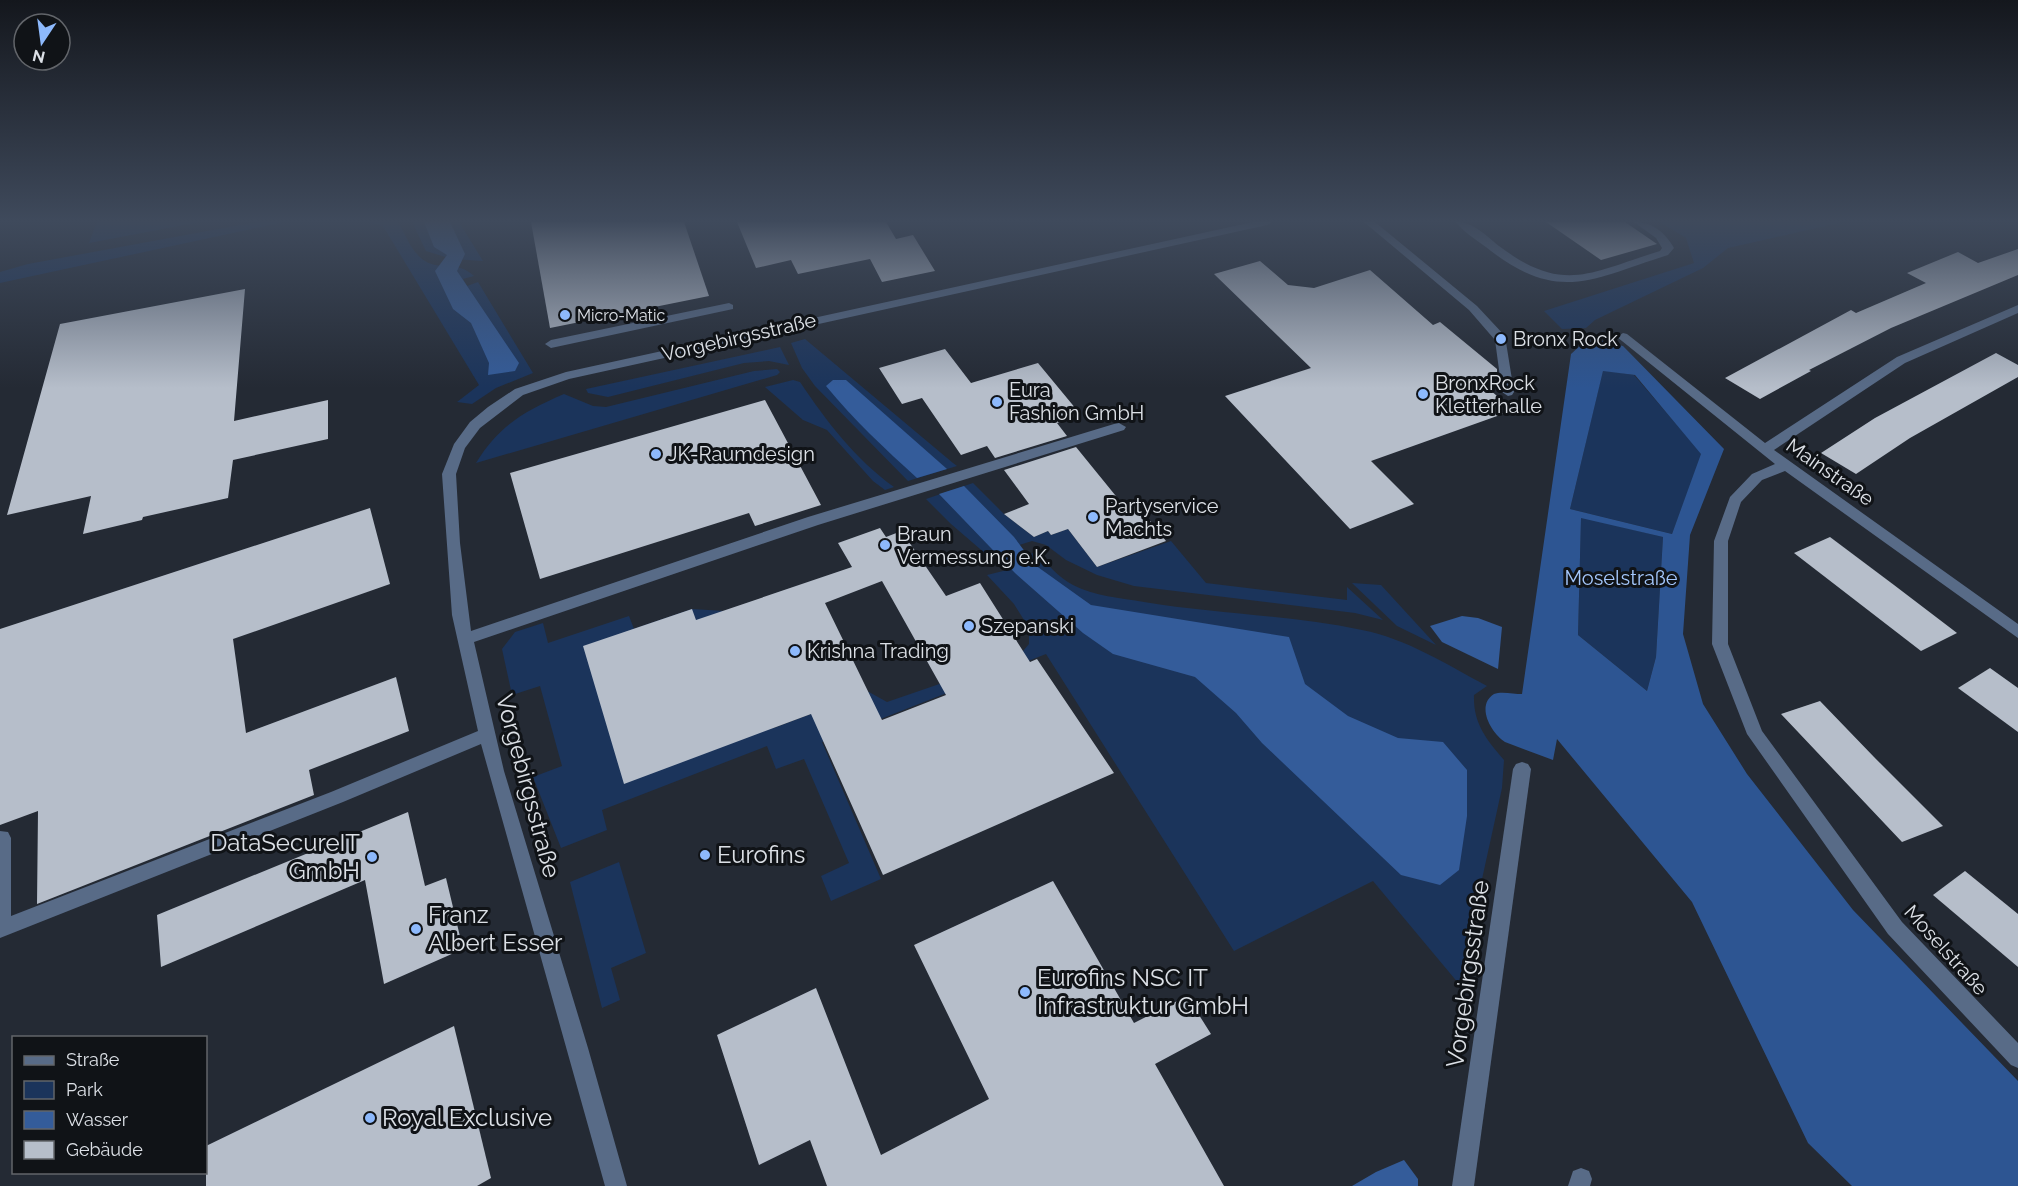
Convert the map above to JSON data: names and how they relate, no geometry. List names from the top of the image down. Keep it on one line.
{"streets":{"street":["Vorgebirgsstraße","Mainstraße","Moselstraße"]},"crossings":[["Mainstraße","Moselstraße"]],"parks":["Moselstraße"],"places":["Micro-Matic","Bronx Rock","BronxRock Kletterhalle","Eura Fashion GmbH","JK-Raumdesign","Partyservice Machts","Braun Vermessung e.K.","Szepanski","Krishna Trading","Eurofins","DataSecureIT GmbH","Franz Albert Esser","Eurofins NSC IT Infrastruktur GmbH","Royal Exclusive"],"legend":["Straße","Park","Wasser","Gebäude"],"north":"bottom"}
